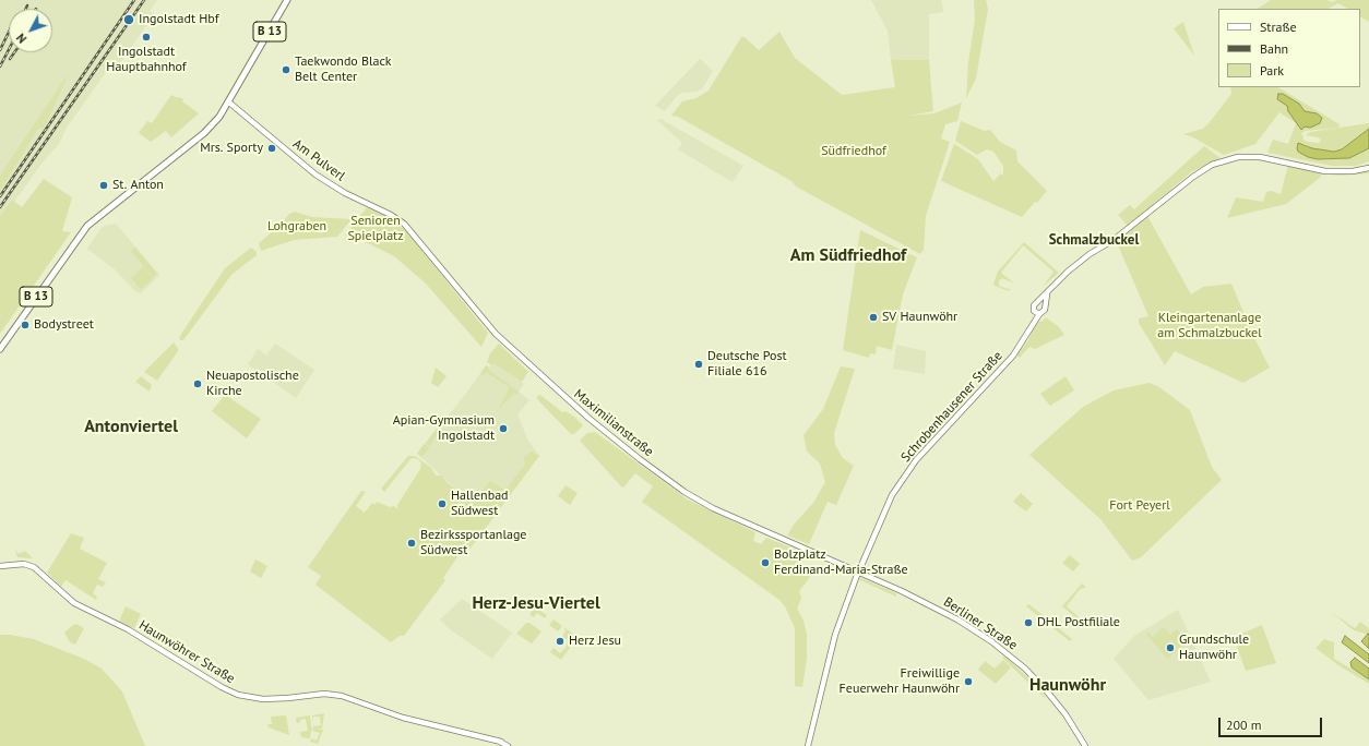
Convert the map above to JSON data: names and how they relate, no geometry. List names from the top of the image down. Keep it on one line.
{"streets":{"main road":["B 13"],"street":["Am Pulverl","Schrobenhausener Straße","Maximilianstraße","Berliner Straße","Haunwöhrer Straße"]},"crossings":[["B 13","Am Pulverl"],["Am Pulverl","Maximilianstraße"],["Schrobenhausener Straße","Maximilianstraße"],["Schrobenhausener Straße","Berliner Straße"],["Maximilianstraße","Berliner Straße"]],"districts":["Schmalzbuckel","Am Südfriedhof","Antonviertel","Herz-Jesu-Viertel","Haunwöhr"],"parks":["Südfriedhof","Senioren Spielplatz","Lohgraben","Kleingartenanlage am Schmalzbuckel","Fort Peyerl"],"places":["Ingolstadt Hbf","Ingolstadt Hauptbahnhof","Taekwondo Black Belt Center","Mrs. Sporty","St. Anton","SV Haunwöhr","Bodystreet","Deutsche Post Filiale 616","Neuapostolische Kirche","Apian-Gymnasium Ingolstadt","Hallenbad Südwest","Bezirkssportanlage Südwest","Bolzplatz Ferdinand-Maria-Straße","DHL Postfiliale","Herz Jesu","Grundschule Haunwöhr","Freiwillige Feuerwehr Haunwöhr"],"legend":["Straße","Bahn","Park"],"scale_bar":"200 m","north":"bottom left"}
